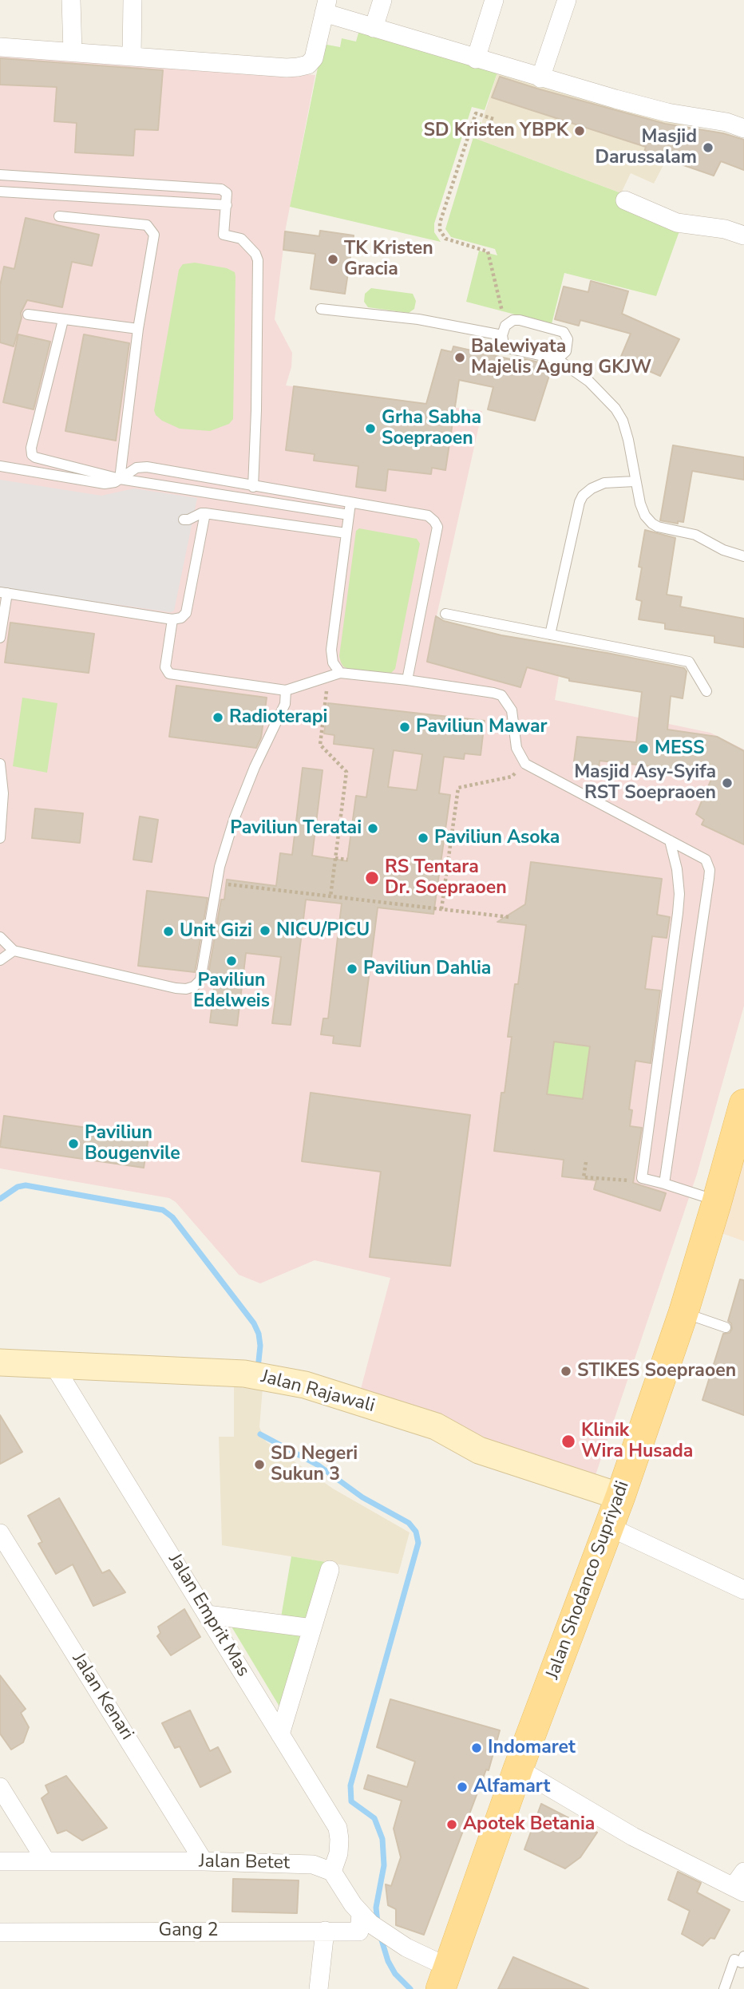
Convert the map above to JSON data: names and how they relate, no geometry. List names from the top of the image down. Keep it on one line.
{"streets":{"main road":["Jalan Shodanco Supriyadi"],"street":["Jalan Rajawali","Jalan Emprit Mas","Jalan Kenari","Jalan Betet","Gang 2"]},"crossings":[["Jalan Rajawali","Jalan Shodanco Supriyadi"],["Jalan Rajawali","Jalan Emprit Mas"],["Jalan Emprit Mas","Jalan Betet"],["Jalan Kenari","Jalan Betet"]],"places":["SD Kristen YBPK","Masjid Darussalam","TK Kristen Gracia","Balewiyata Majelis Agung GKJW","Grha Sabha Soepraoen","Radioterapi","Paviliun Mawar","MESS","Masjid Asy-Syifa RST Soepraoen","Paviliun Teratai","Paviliun Asoka","RS Tentara Dr. Soepraoen","NICU/PICU","Unit Gizi","Paviliun Edelweis","Paviliun Dahlia","Paviliun Bougenvile","STIKES Soepraoen","Klinik Wira Husada","SD Negeri Sukun 3","Indomaret","Alfamart","Apotek Betania"]}
